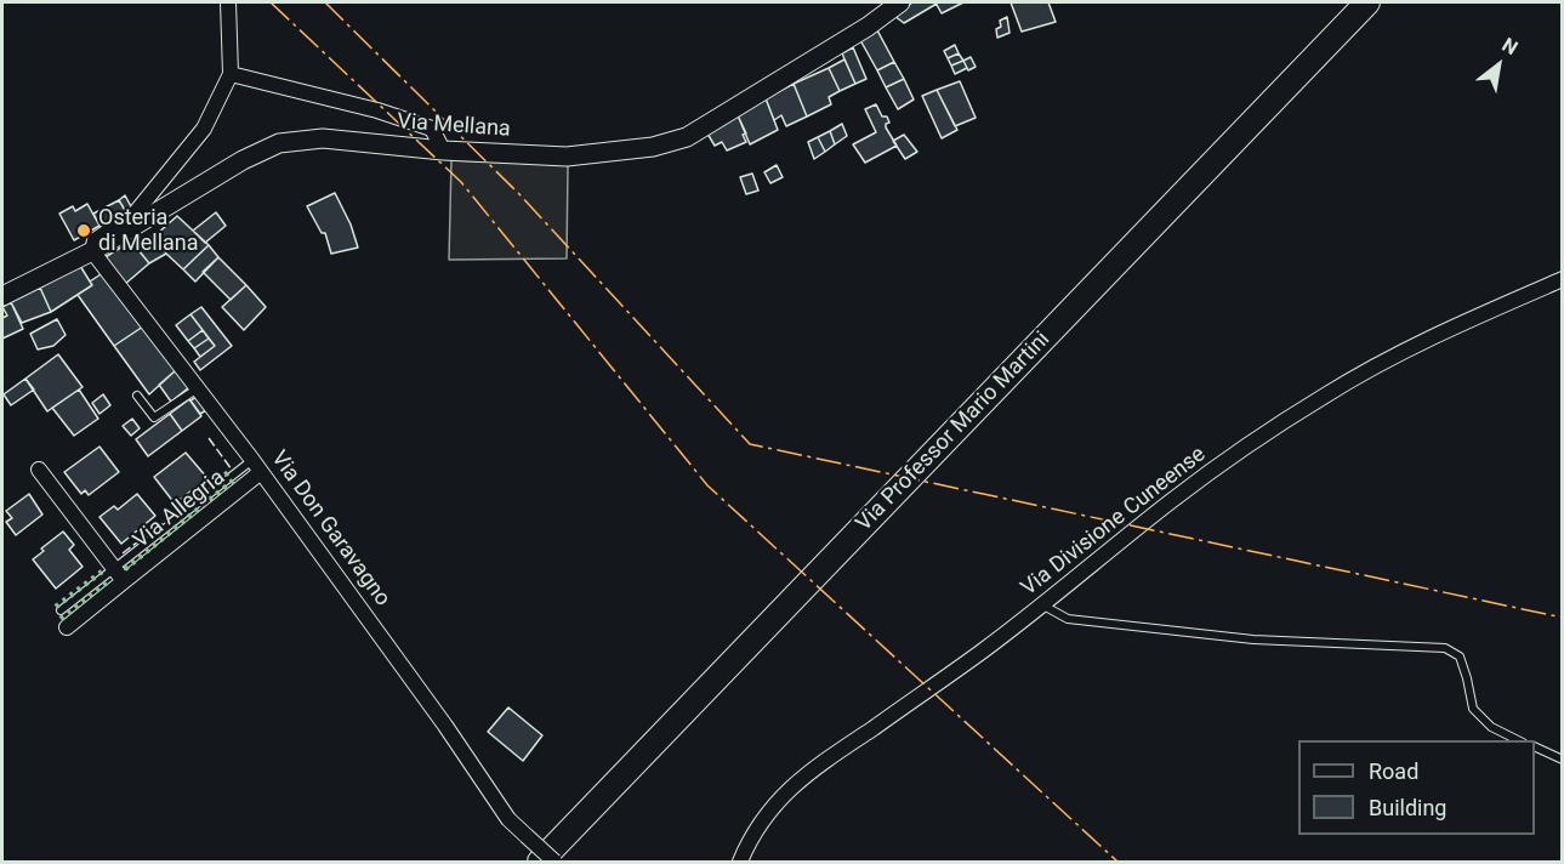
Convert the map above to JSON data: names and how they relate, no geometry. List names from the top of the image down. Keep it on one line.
{"streets":{"main road":["Via Professor Mario Martini"],"street":["Via Mellana","Via Allegria","Via Divisione Cuneense","Via Don Garavagno"]},"crossings":[["Via Mellana","Via Don Garavagno"],["Via Allegria","Via Don Garavagno"]],"places":["Osteria di Mellana"],"legend":["Road","Building"],"north":"top right"}
